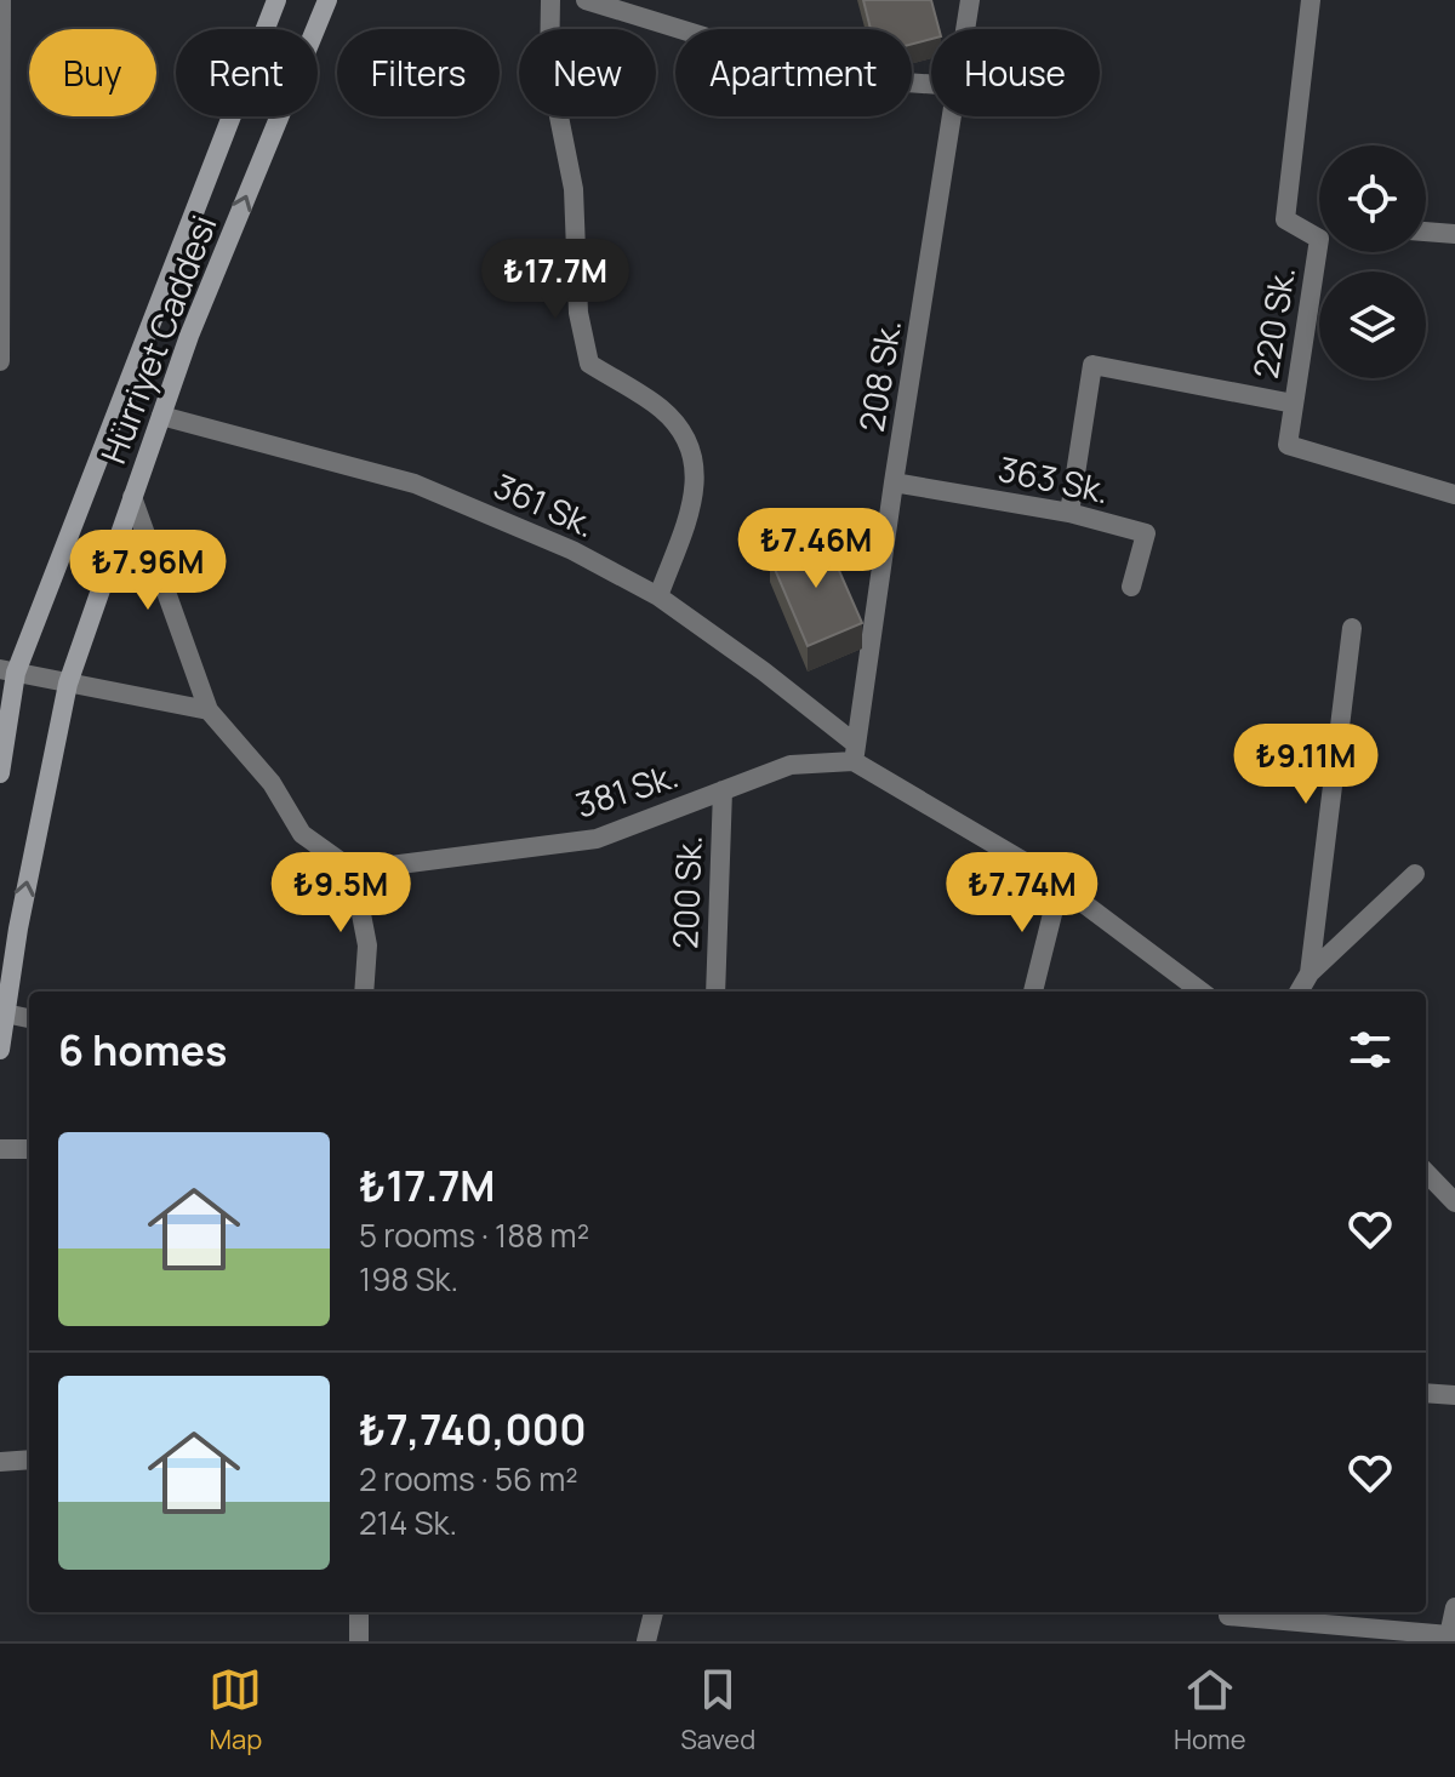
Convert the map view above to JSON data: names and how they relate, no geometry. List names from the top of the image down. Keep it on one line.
{"streets":{"main road":["Hürriyet Caddesi"],"street":["220 Sk.","208 Sk.","363 Sk.","361 Sk.","381 Sk.","200 Sk."]},"crossings":[["Hürriyet Caddesi","361 Sk."],["208 Sk.","363 Sk."],["208 Sk.","361 Sk."],["208 Sk.","381 Sk."],["361 Sk.","381 Sk."],["381 Sk.","200 Sk."]],"page":{"chip":["Buy","Rent","Filters","New","Apartment","House"],"price":["₺17.7M","₺7.46M","₺7.96M","₺9.11M","₺9.5M","₺7.74M"],"heading":"6 homes","list":[{"name":"₺17.7M","note":"5 rooms · 188 m² · 198 Sk."},{"name":"₺7,740,000","note":"2 rooms · 56 m² · 214 Sk."}],"tabs":["Map","Saved","Home"]}}
